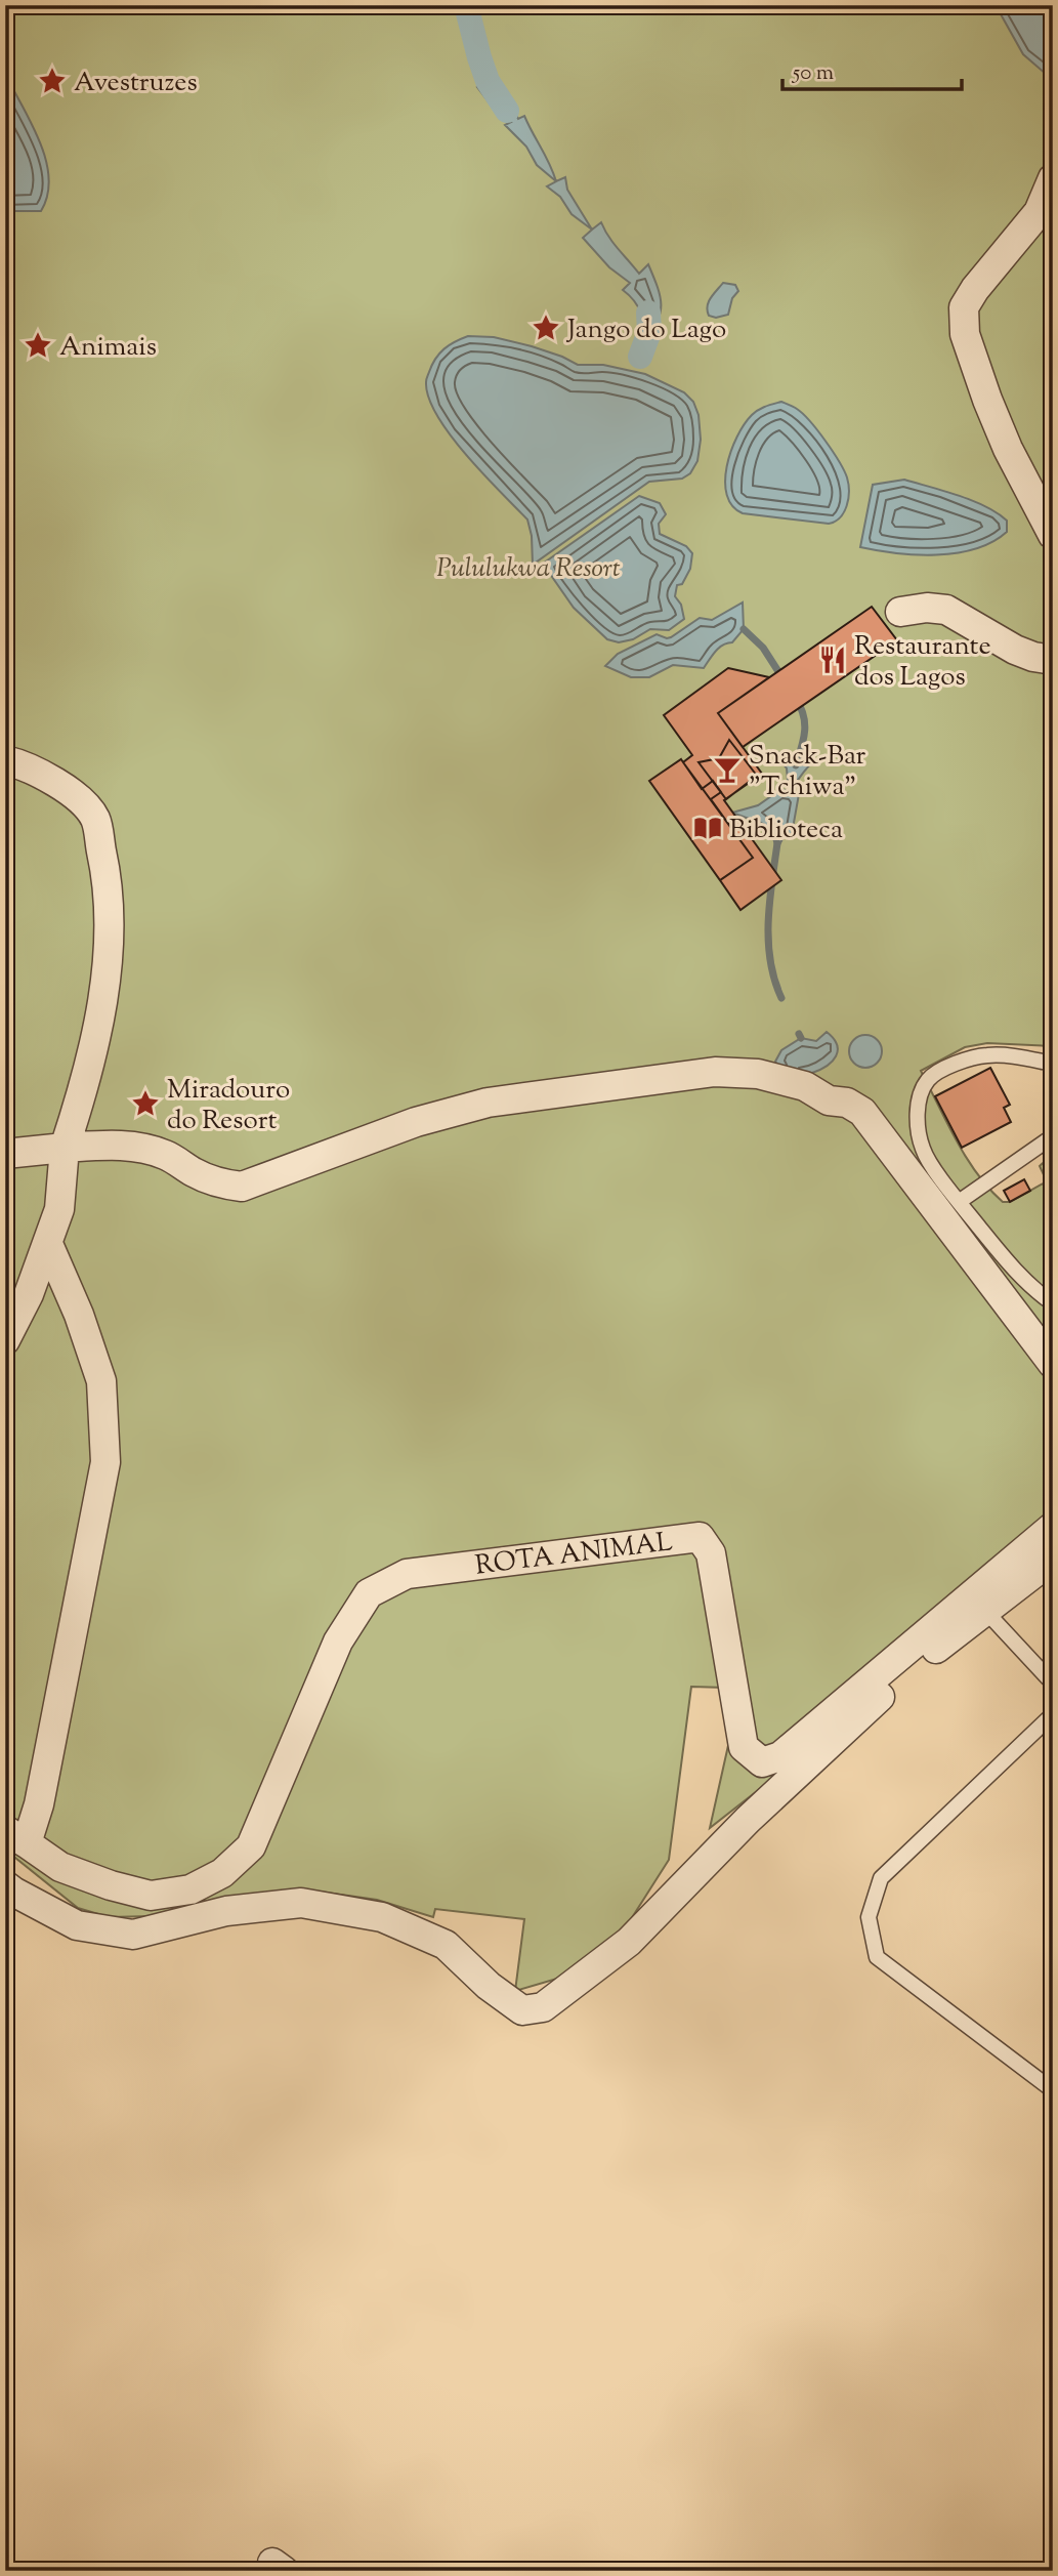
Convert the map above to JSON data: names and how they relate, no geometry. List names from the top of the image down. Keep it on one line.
{"streets":{"street":["ROTA ANIMAL"]},"parks":["Pululukwa Resort"],"places":{"place":["Avestruzes","Jango do Lago","Animais","Miradouro do Resort"],"restaurant":["Restaurante dos Lagos"],"bar":["Snack-Bar \"Tchiwa\""],"library":["Biblioteca"]},"scale_bar":"50 m"}
